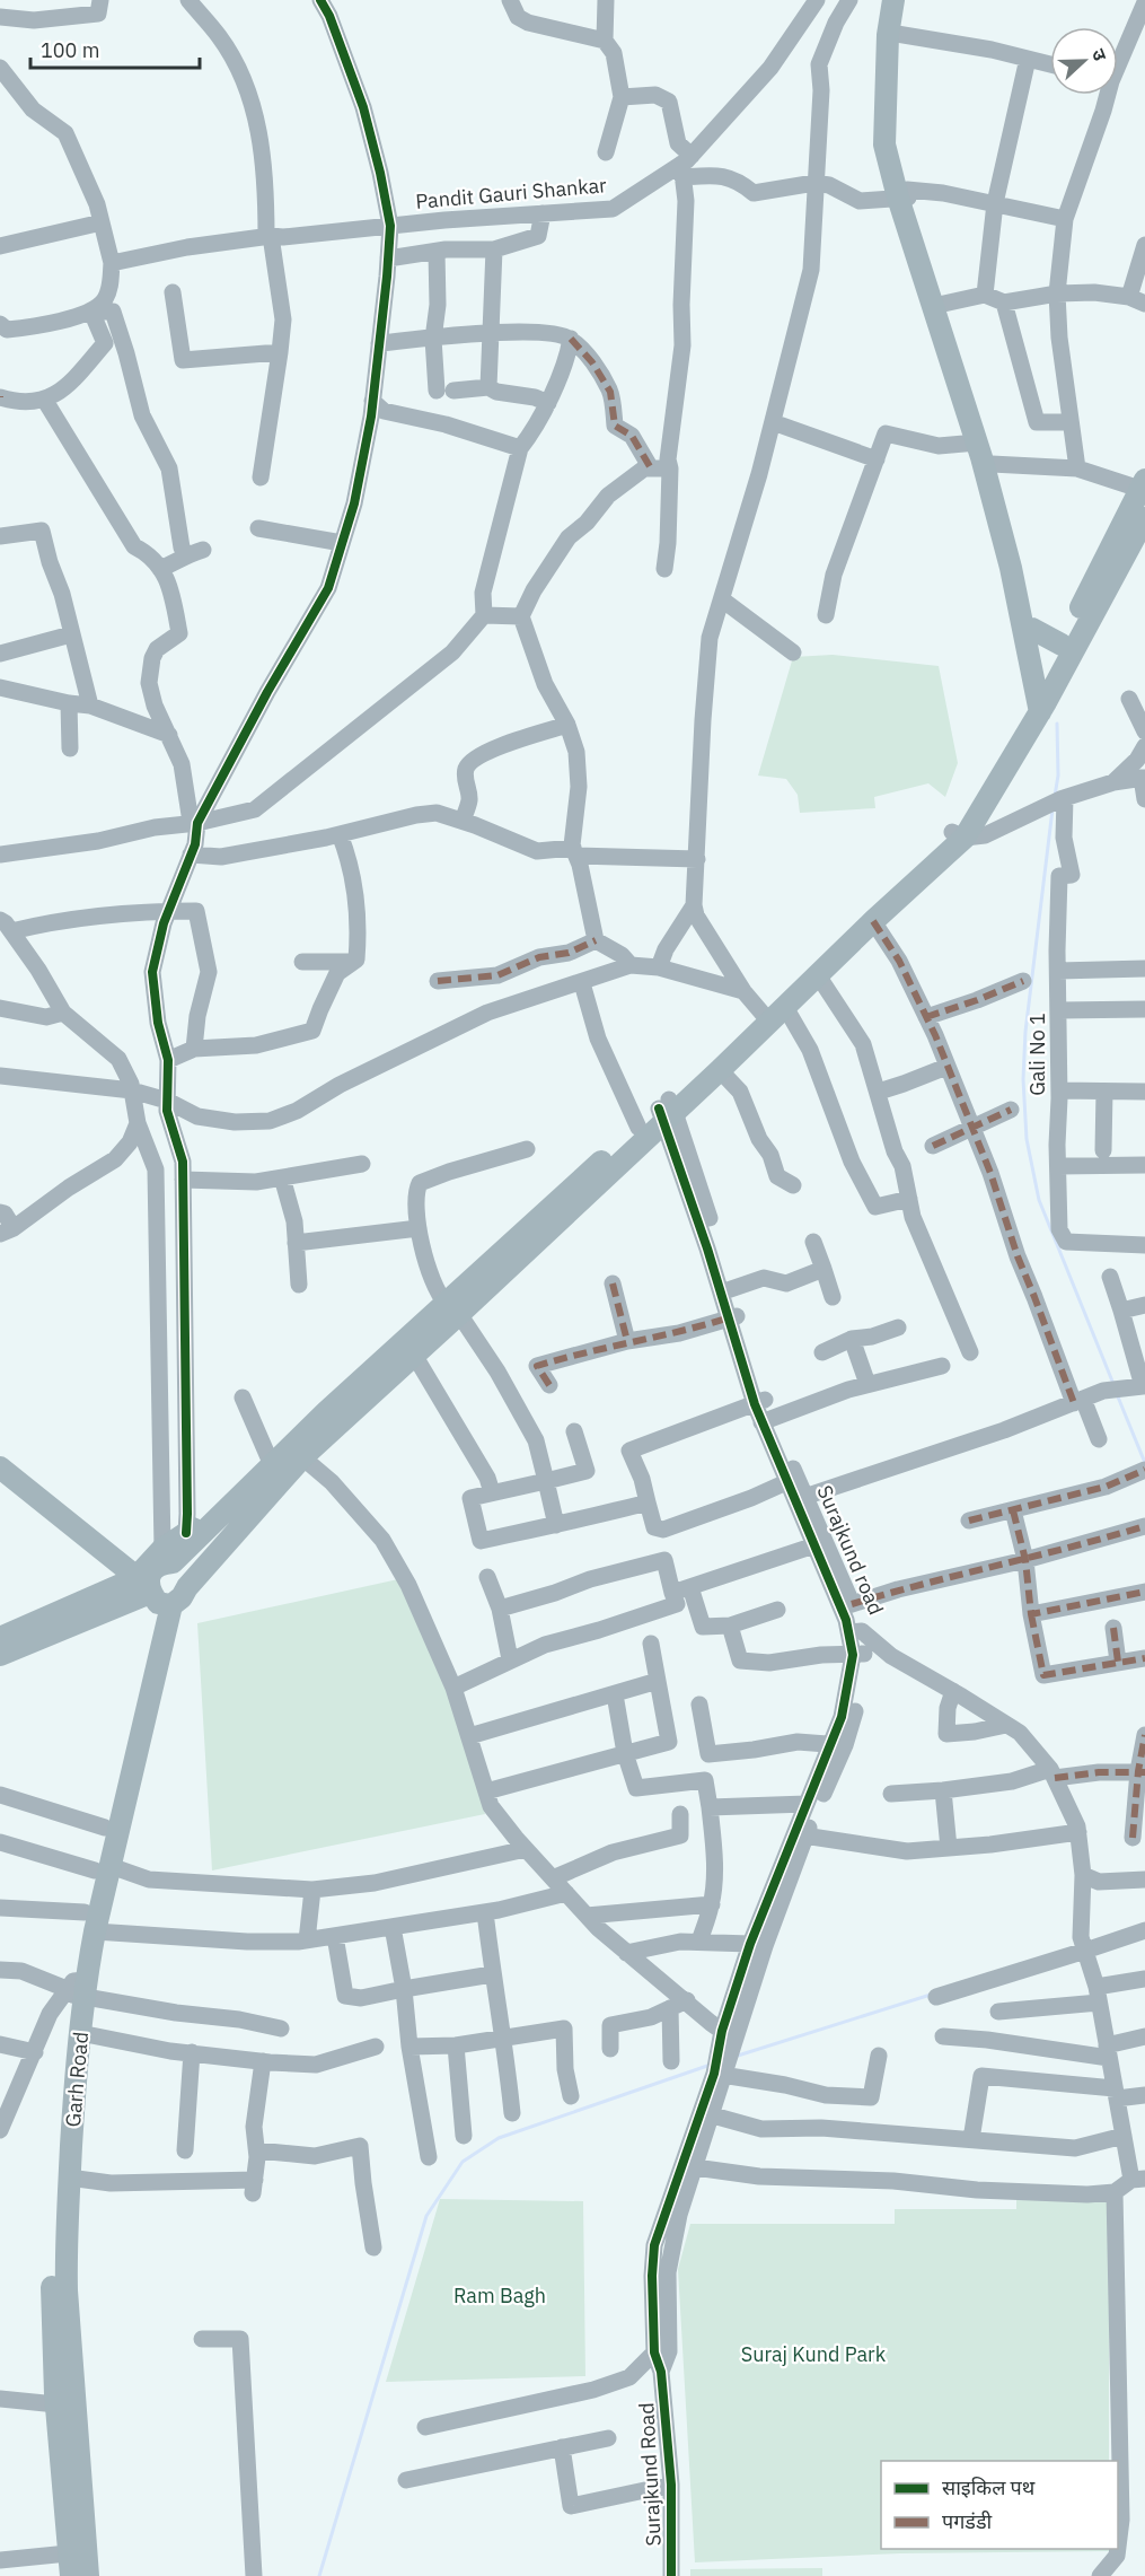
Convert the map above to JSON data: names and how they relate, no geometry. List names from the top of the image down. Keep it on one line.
{"streets":{"main road":["Garh Road"],"street":["Pandit Gauri Shankar","Gali No 1","Surajkund road","Surajkund Road"]},"parks":["Ram Bagh","Suraj Kund Park"],"legend":["साइकिल पथ","पगडंडी"],"scale_bar":"100 m","north":"right"}
